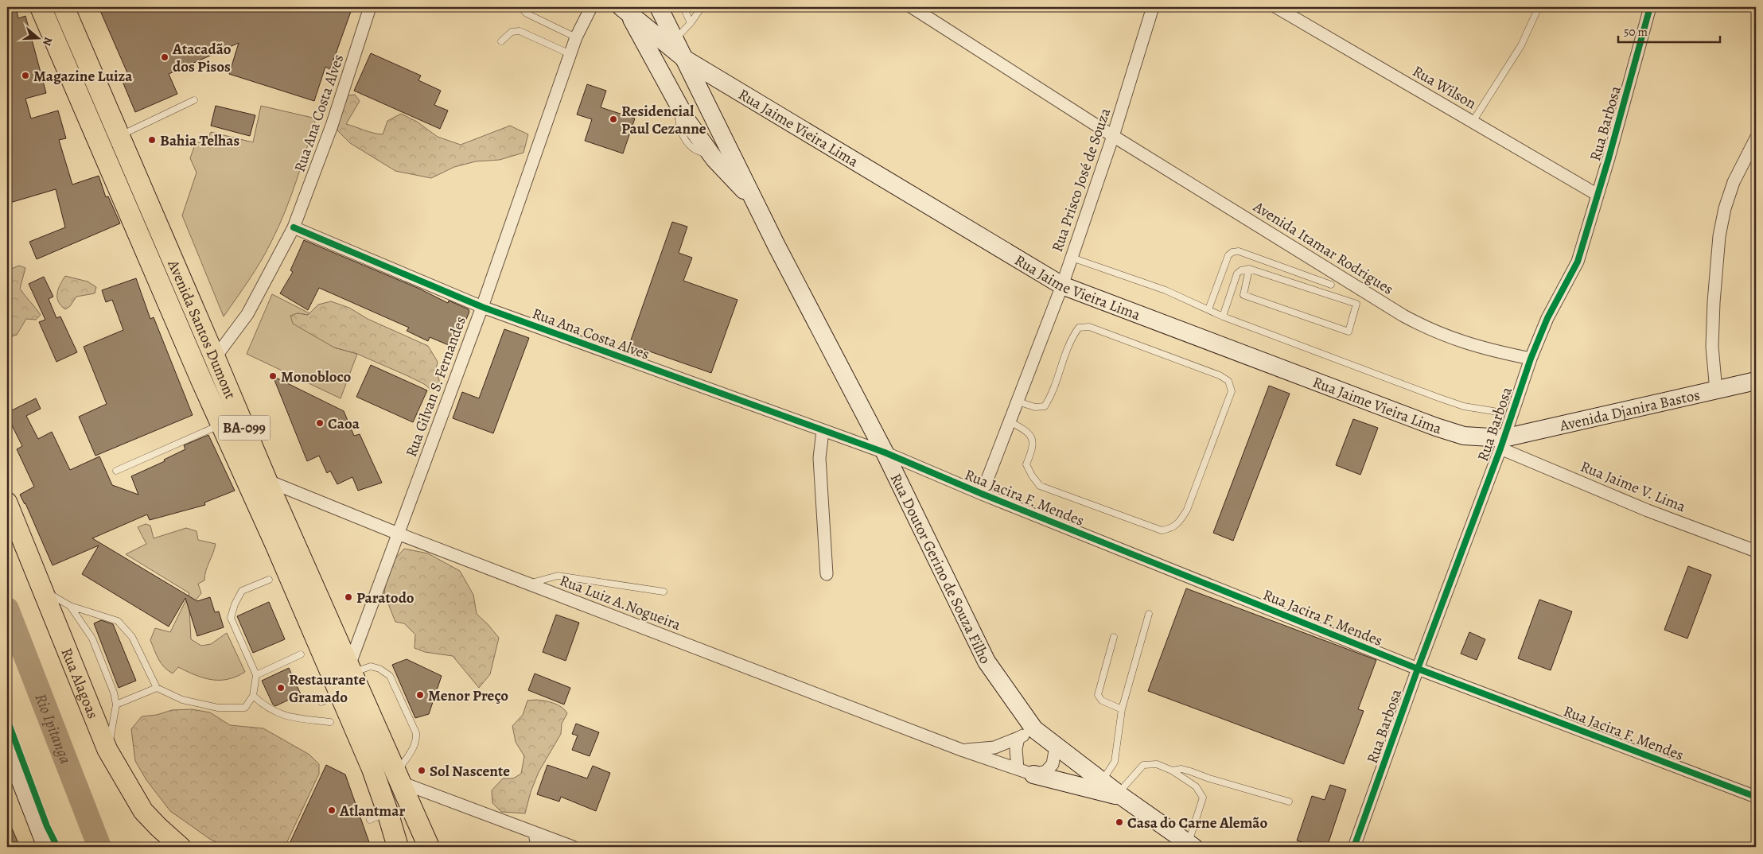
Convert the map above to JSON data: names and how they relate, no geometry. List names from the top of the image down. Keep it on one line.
{"streets":{"highway":["Avenida Santos Dumont","BA-099"],"main road":["Rua Jaime Vieira Lima","Avenida Djanira Bastos","Rua Doutor Gerino de Souza Filho","Rua Alagoas"],"street":["Rua Wilson","Rua Ana Costa Alves","Rua Barbosa","Rua Prisco José de Souza","Avenida Itamar Rodrigues","Rua Gilvan S. Fernandes","Rua Jaime V. Lima","Rua Jacira F. Mendes","Rua Luiz A.Nogueira"]},"crossings":[["Rua Wilson","Rua Barbosa"],["Rua Ana Costa Alves","Avenida Santos Dumont"],["Rua Ana Costa Alves","Rua Gilvan S. Fernandes"],["Rua Ana Costa Alves","Rua Jacira F. Mendes"],["Rua Ana Costa Alves","Rua Doutor Gerino de Souza Filho"],["Rua Barbosa","Rua Jaime Vieira Lima"],["Rua Barbosa","Avenida Itamar Rodrigues"],["Rua Barbosa","Avenida Djanira Bastos"],["Rua Barbosa","Rua Jaime V. Lima"],["Rua Barbosa","Rua Jacira F. Mendes"],["Rua Jaime Vieira Lima","Rua Prisco José de Souza"],["Rua Jaime Vieira Lima","Avenida Djanira Bastos"],["Rua Jaime Vieira Lima","Rua Jaime V. Lima"],["Rua Jaime Vieira Lima","Rua Doutor Gerino de Souza Filho"],["Rua Prisco José de Souza","Avenida Itamar Rodrigues"],["Rua Prisco José de Souza","Rua Jacira F. Mendes"],["Avenida Santos Dumont","Rua Gilvan S. Fernandes"],["Avenida Santos Dumont","Rua Luiz A.Nogueira"],["Rua Gilvan S. Fernandes","Rua Luiz A.Nogueira"],["Avenida Djanira Bastos","Rua Jaime V. Lima"],["Rua Jacira F. Mendes","Rua Doutor Gerino de Souza Filho"],["Rua Doutor Gerino de Souza Filho","Rua Luiz A.Nogueira"]],"water":["Rio Ipitanga"],"places":["Atacadão dos Pisos","Magazine Luiza","Residencial Paul Cezanne","Bahia Telhas","Monobloco","Caoa","Paratodo","Restaurante Gramado","Menor Preço","Sol Nascente","Atlantmar","Casa do Carne Alemão"],"scale_bar":"50 m","north":"right"}
